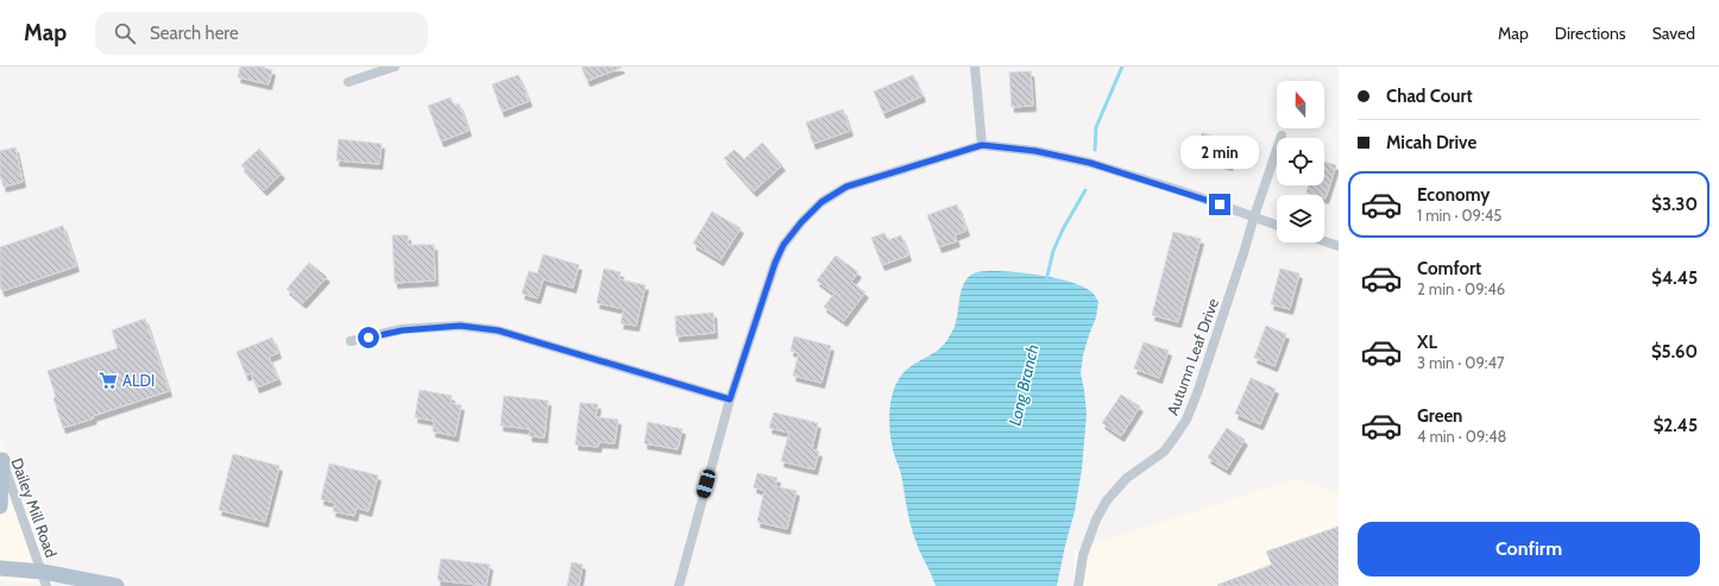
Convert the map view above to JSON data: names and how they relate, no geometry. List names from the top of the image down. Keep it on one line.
{"streets":{"street":["Autumn Leaf Drive","Dailey Mill Road"]},"water":["Long Branch"],"places":{"supermarket":["ALDI"]},"north":"top","page":{"header":"Map","search":"Search here","nav":["Map","Directions","Saved"],"banner":["Chad Court","Micah Drive"],"bubble":"2 min","list":[{"name":"Economy","note":"1 min · 09:45","value":"$3.30"},{"name":"Comfort","note":"2 min · 09:46","value":"$4.45"},{"name":"XL","note":"3 min · 09:47","value":"$5.60"},{"name":"Green","note":"4 min · 09:48","value":"$2.45"}],"buttons":"Confirm"}}
